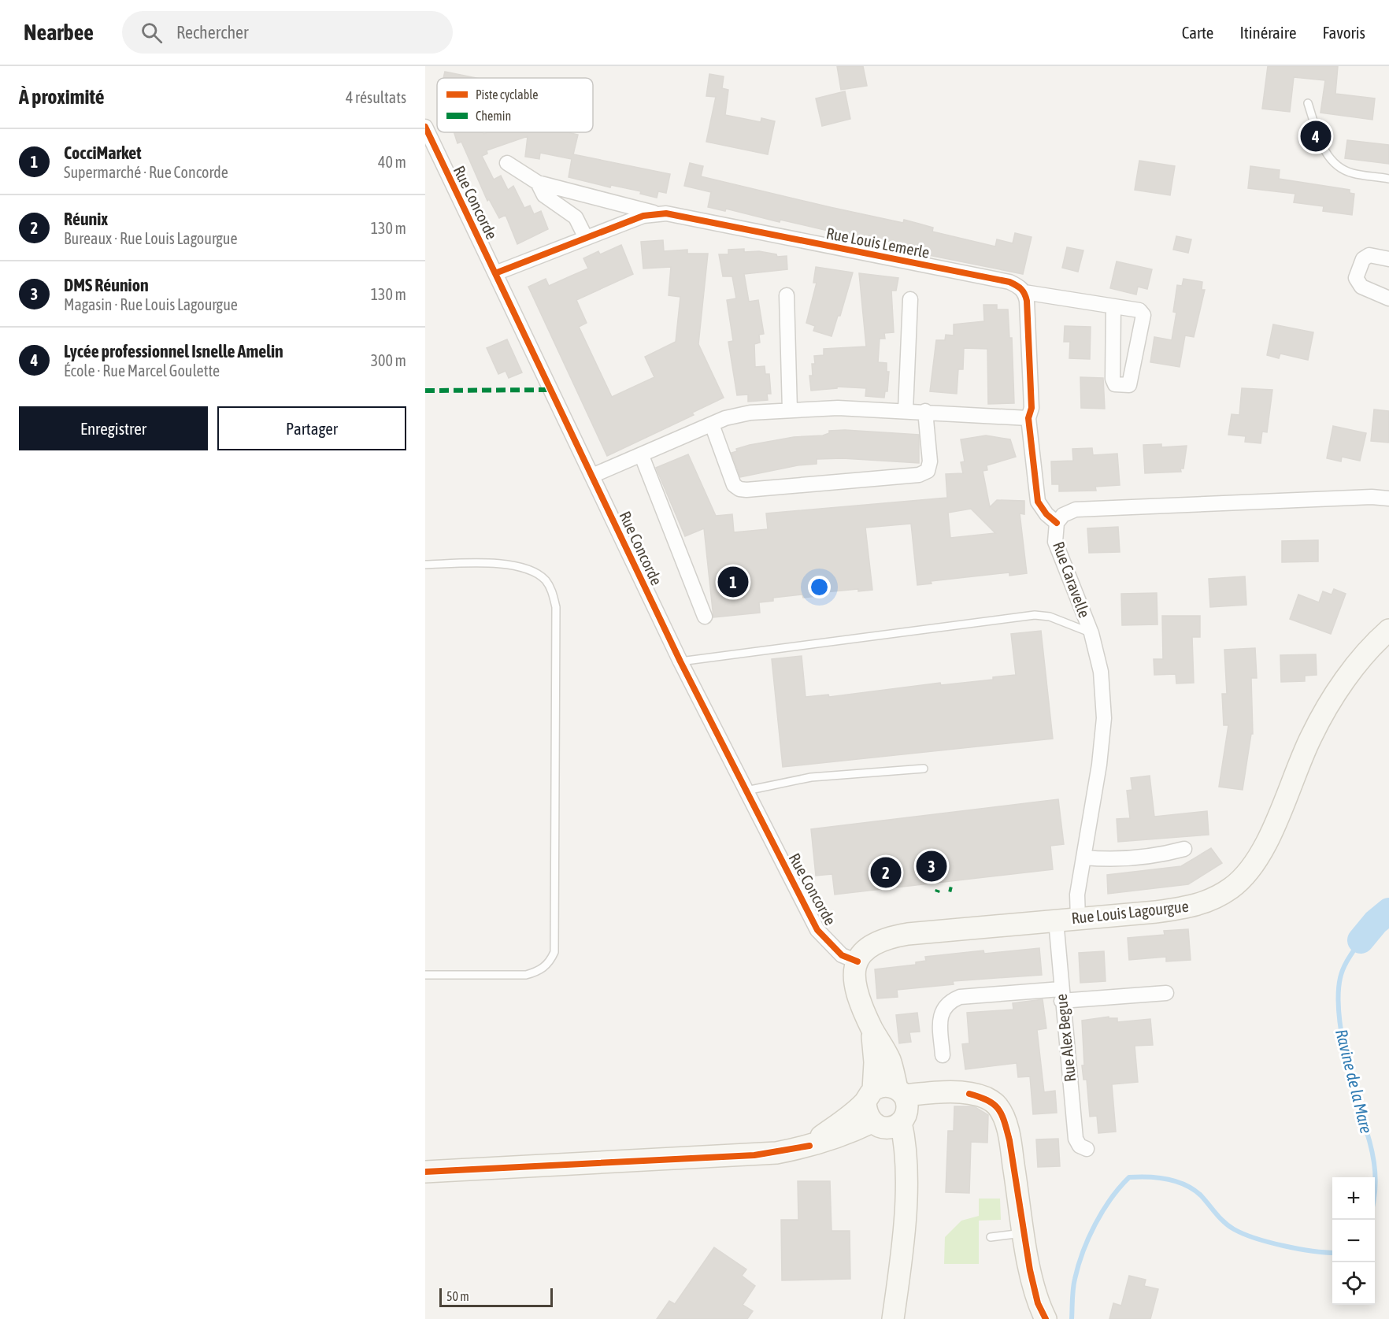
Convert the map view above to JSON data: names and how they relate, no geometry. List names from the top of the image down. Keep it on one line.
{"streets":{"main road":["Rue Louis Lagourgue"],"street":["Rue Concorde","Rue Louis Lemerle","Rue Caravelle","Rue Alex Begue"]},"crossings":[["Rue Concorde","Rue Louis Lemerle"],["Rue Concorde","Rue Louis Lagourgue"],["Rue Caravelle","Rue Louis Lagourgue"],["Rue Louis Lagourgue","Rue Alex Begue"]],"water":["Ravine de la Mare"],"legend":["Piste cyclable","Chemin"],"scale_bar":"50 m","page":{"header":"Nearbee","search":"Rechercher","nav":["Carte","Itinéraire","Favoris"],"heading":["À proximité","4 résultats"],"pins":["4","1","3","2"],"list":[{"mark":"1","name":"CocciMarket","note":"Supermarché · Rue Concorde","value":"40 m"},{"mark":"2","name":"Réunix","note":"Bureaux · Rue Louis Lagourgue","value":"130 m"},{"mark":"3","name":"DMS Réunion","note":"Magasin · Rue Louis Lagourgue","value":"130 m"},{"mark":"4","name":"Lycée professionnel Isnelle Amelin","note":"École · Rue Marcel Goulette","value":"300 m"}],"buttons":["Enregistrer","Partager"],"map_buttons":["+","−"],"scale":"50 m"}}
